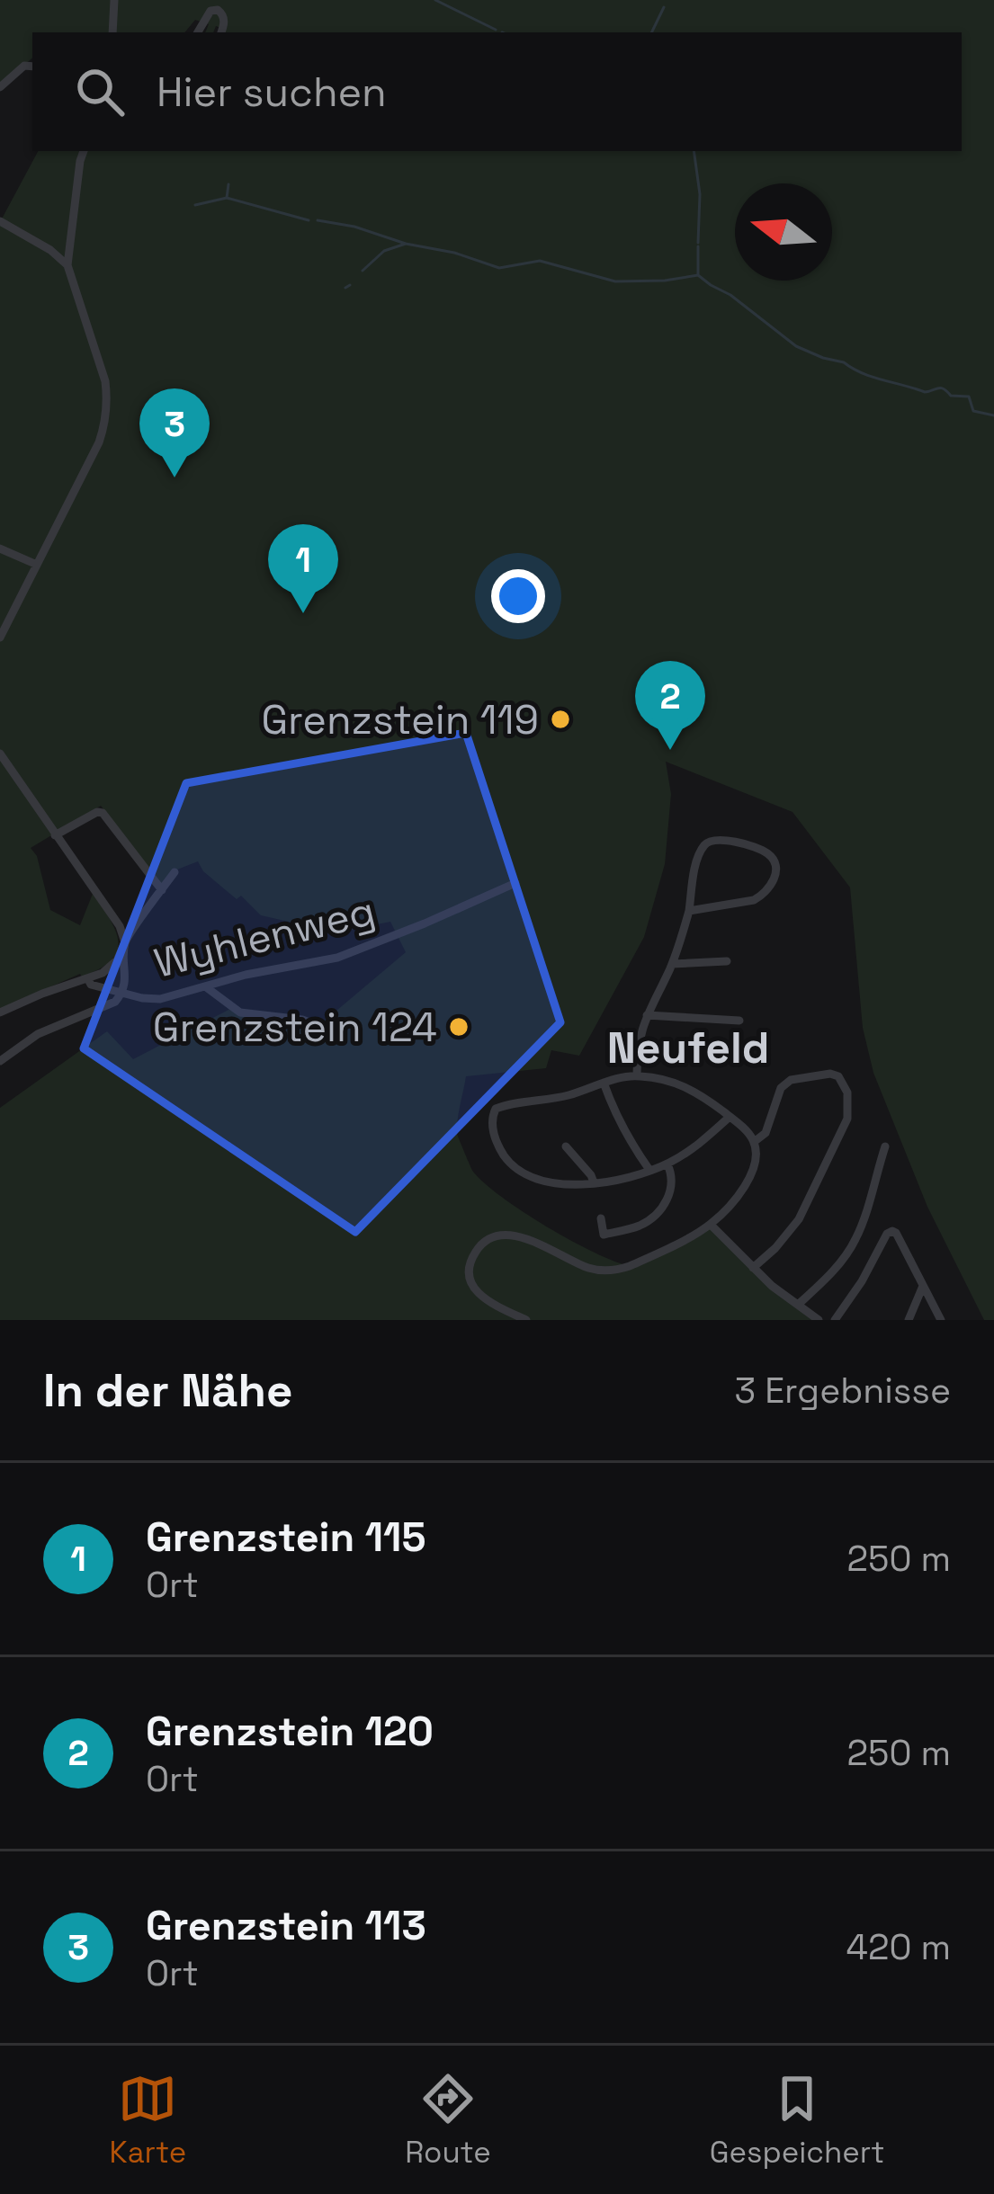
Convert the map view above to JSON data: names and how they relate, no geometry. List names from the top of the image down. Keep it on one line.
{"streets":{"street":["Wyhlenweg"]},"districts":["Neufeld"],"places":["Grenzstein 119","Grenzstein 124"],"north":"left","page":{"search":"Hier suchen","pins":["3","1","2"],"heading":["In der Nähe","3 Ergebnisse"],"list":[{"mark":"1","name":"Grenzstein 115","note":"Ort","value":"250 m"},{"mark":"2","name":"Grenzstein 120","note":"Ort","value":"250 m"},{"mark":"3","name":"Grenzstein 113","note":"Ort","value":"420 m"}],"nav":["Karte","Route","Gespeichert"]}}
